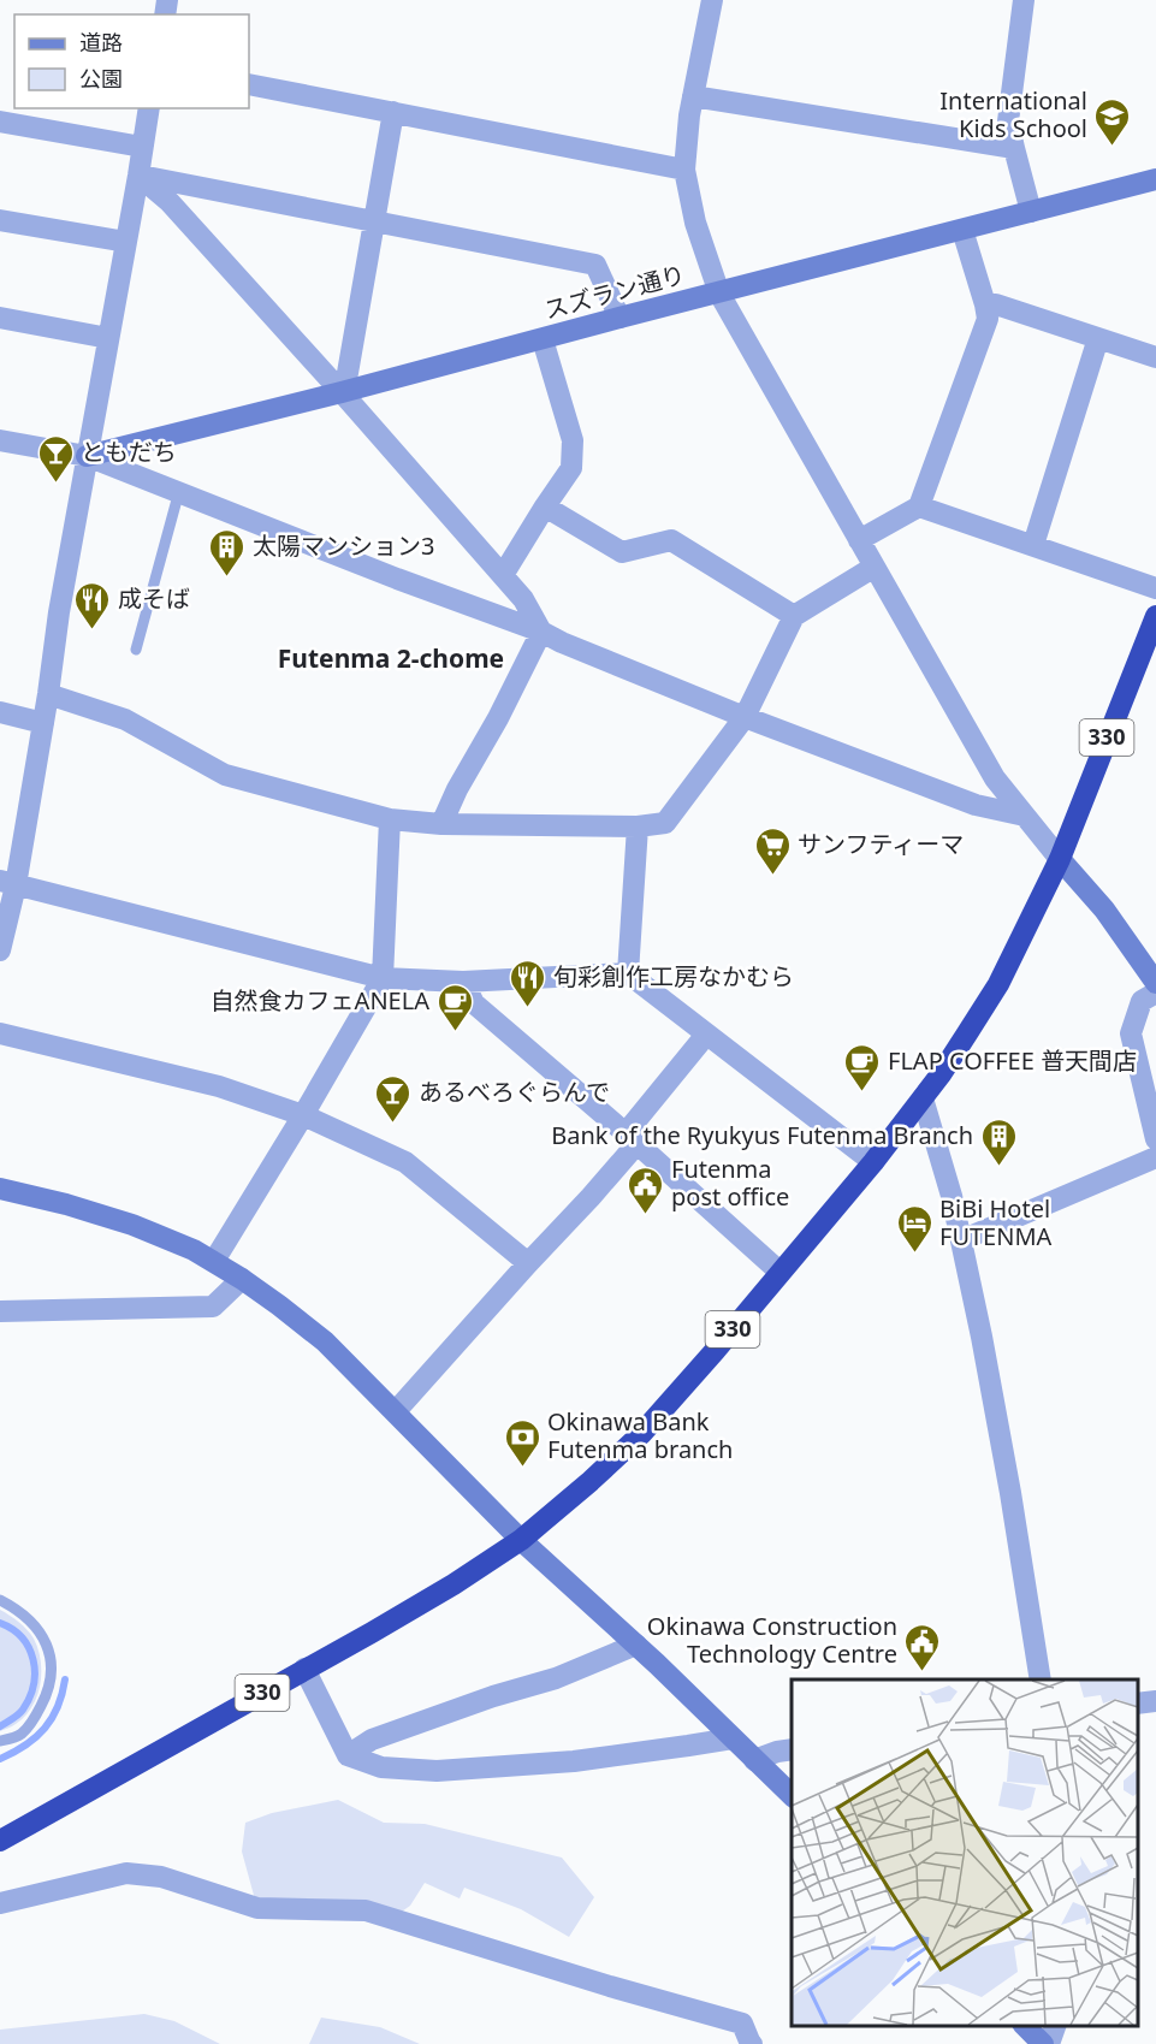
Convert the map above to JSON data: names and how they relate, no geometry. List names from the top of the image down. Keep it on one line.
{"streets":{"highway":["330"],"street":["スズラン通り"]},"districts":["Futenma 2-chome"],"places":{"school or university":["International Kids School"],"bar":["ともだち","あるべろぐらんで"],"building":["太陽マンション3","Bank of the Ryukyus Futenma Branch"],"restaurant":["成そば","旬彩創作工房なかむら"],"supermarket":["サンフティーマ"],"cafe":["自然食カフェANELA","FLAP COFFEE 普天間店"],"public building":["Futenma post office","Okinawa Construction Technology Centre"],"hotel":["BiBi Hotel FUTENMA"],"bank":["Okinawa Bank Futenma branch"]},"legend":["道路","公園"]}
